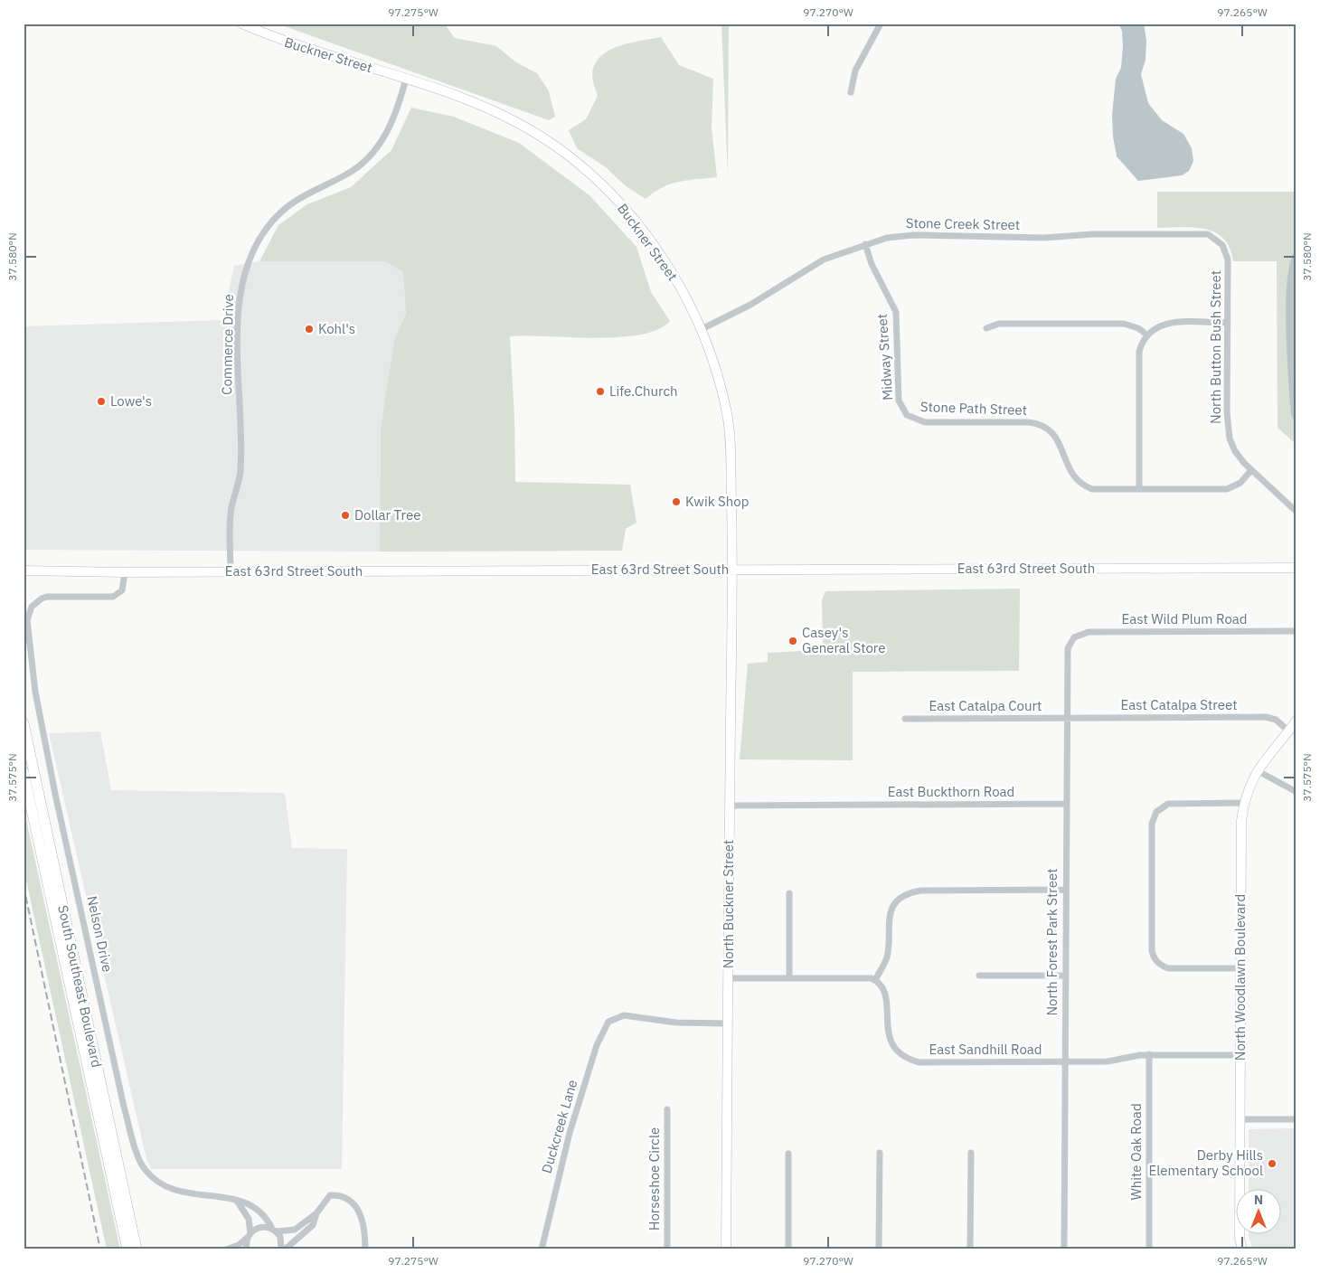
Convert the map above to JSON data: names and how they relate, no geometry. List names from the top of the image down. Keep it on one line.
{"streets":{"main road":["Buckner Street","East 63rd Street South","North Buckner Street","North Woodlawn Boulevard","South Southeast Boulevard"],"street":["Stone Creek Street","Commerce Drive","North Button Bush Street","Midway Street","Stone Path Street","East Wild Plum Road","East Catalpa Street","East Catalpa Court","East Buckthorn Road","Nelson Drive","North Forest Park Street","East Sandhill Road","Duckcreek Lane","White Oak Road","Horseshoe Circle"]},"crossings":[["Buckner Street","Stone Creek Street"],["Buckner Street","Commerce Drive"],["Buckner Street","North Buckner Street"],["Stone Creek Street","North Button Bush Street"],["Stone Creek Street","Midway Street"],["Commerce Drive","East 63rd Street South"],["North Button Bush Street","Stone Path Street"],["Midway Street","Stone Path Street"],["East 63rd Street South","North Buckner Street"],["East 63rd Street South","Nelson Drive"],["East Wild Plum Road","North Forest Park Street"],["East Catalpa Street","East Catalpa Court"],["East Catalpa Street","North Forest Park Street"],["East Catalpa Street","North Woodlawn Boulevard"],["East Catalpa Court","North Forest Park Street"],["East Buckthorn Road","North Buckner Street"],["East Buckthorn Road","North Forest Park Street"],["North Buckner Street","Duckcreek Lane"],["North Forest Park Street","East Sandhill Road"],["North Woodlawn Boulevard","East Sandhill Road"],["East Sandhill Road","White Oak Road"]],"places":["Kohl's","Life.Church","Lowe's","Kwik Shop","Dollar Tree","Casey's General Store","Derby Hills Elementary School"],"north":"top","coordinates":["97.275°W","97.270°W","97.265°W","37.580°N","37.575°N"]}
